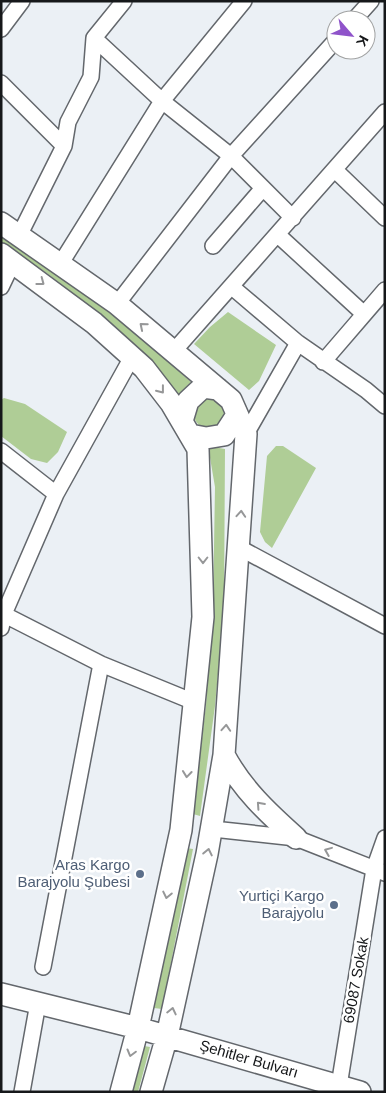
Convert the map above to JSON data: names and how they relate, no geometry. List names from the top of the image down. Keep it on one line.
{"streets":{"street":["69087 Sokak","Şehitler Bulvarı"]},"crossings":[["69087 Sokak","Şehitler Bulvarı"]],"places":["Aras Kargo Barajyolu Şubesi","Yurtiçi Kargo Barajyolu"],"north":"bottom right"}
